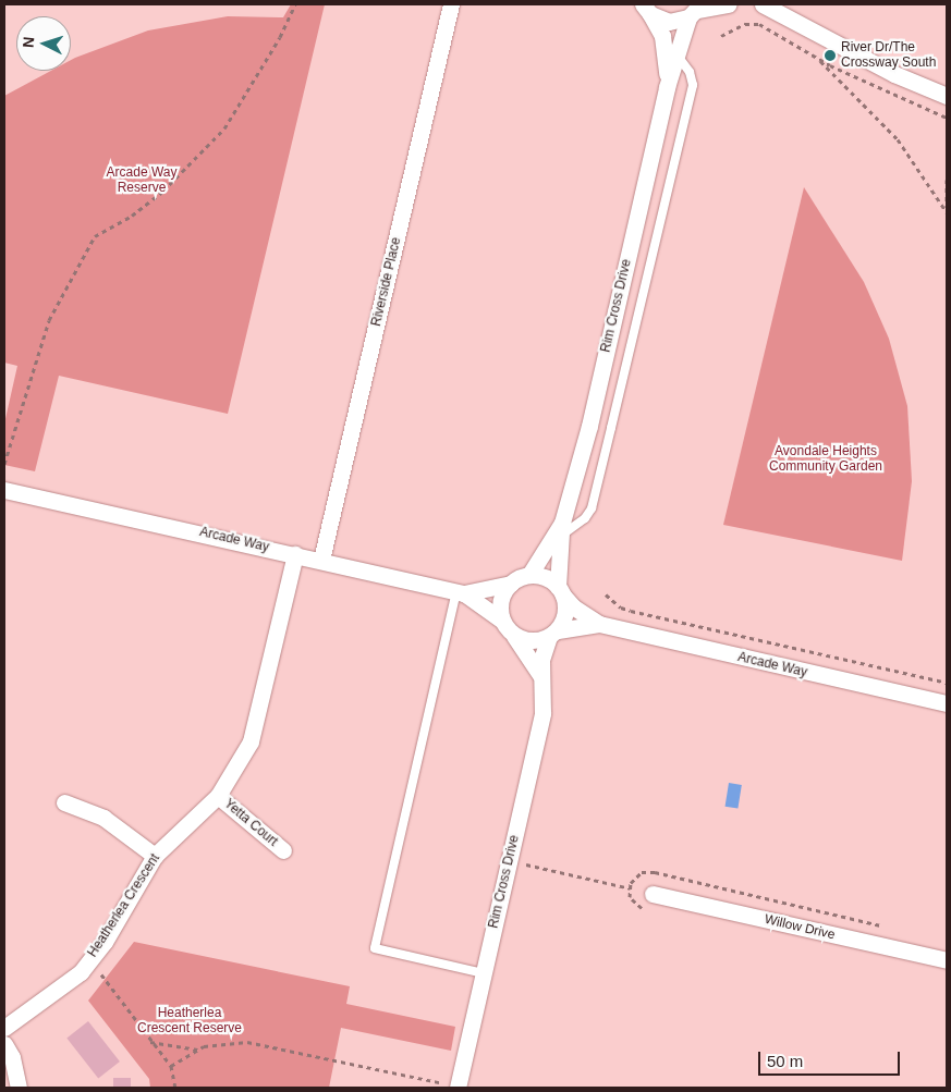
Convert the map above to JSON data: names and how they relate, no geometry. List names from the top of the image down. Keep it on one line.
{"streets":{"street":["Riverside Place","Rim Cross Drive","Arcade Way","Yetta Court","Heatherlea Crescent","Willow Drive"]},"crossings":[["Riverside Place","Arcade Way"],["Rim Cross Drive","Arcade Way"],["Arcade Way","Heatherlea Crescent"],["Yetta Court","Heatherlea Crescent"]],"parks":["Arcade Way Reserve","Avondale Heights Community Garden","Heatherlea Crescent Reserve"],"places":["River Dr/The Crossway South"],"scale_bar":"50 m","north":"left"}
